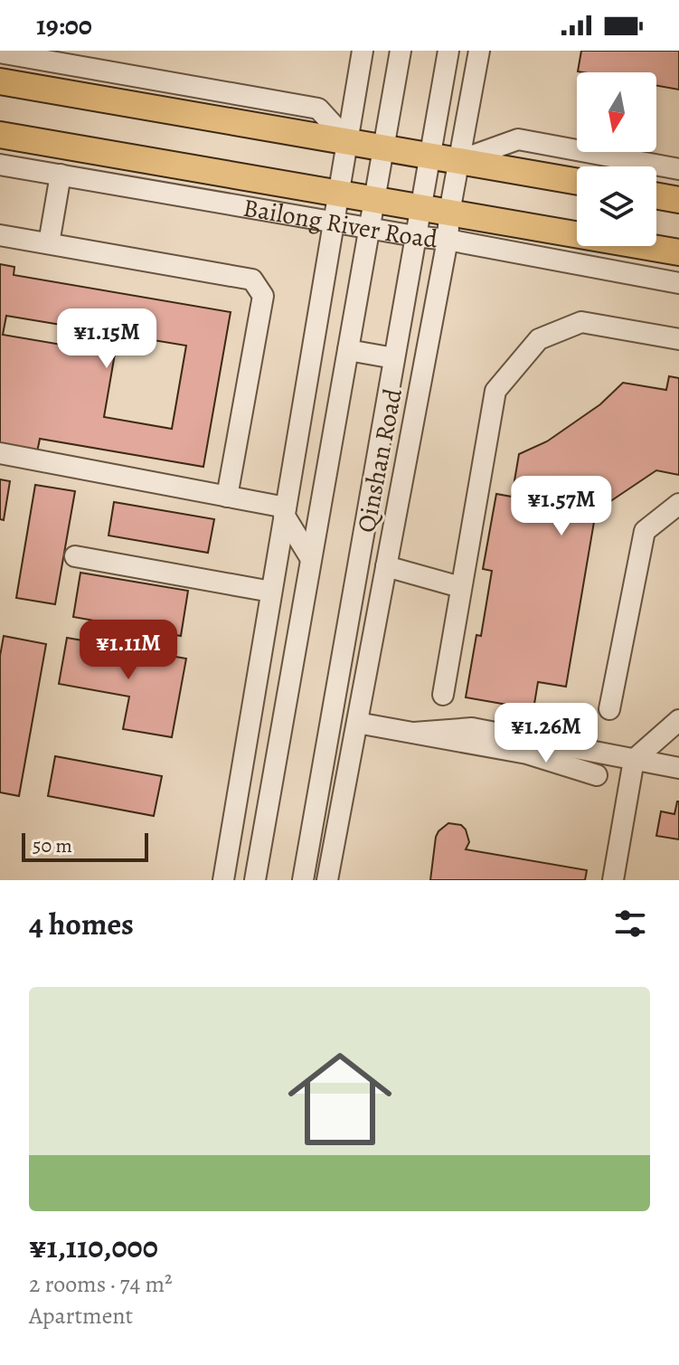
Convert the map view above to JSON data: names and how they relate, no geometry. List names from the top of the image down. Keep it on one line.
{"streets":{"main road":["Bailong River Road"],"street":["Qinshan Road"]},"crossings":[["Bailong River Road","Qinshan Road"]],"scale_bar":"50 m","north":"bottom","page":{"status":"19:00","price":["¥1.15M","¥1.57M","¥1.11M","¥1.26M"],"scale":"50 m","heading":"4 homes","list":[{"name":"¥1,110,000","note":"2 rooms · 74 m² · Apartment"}]}}
